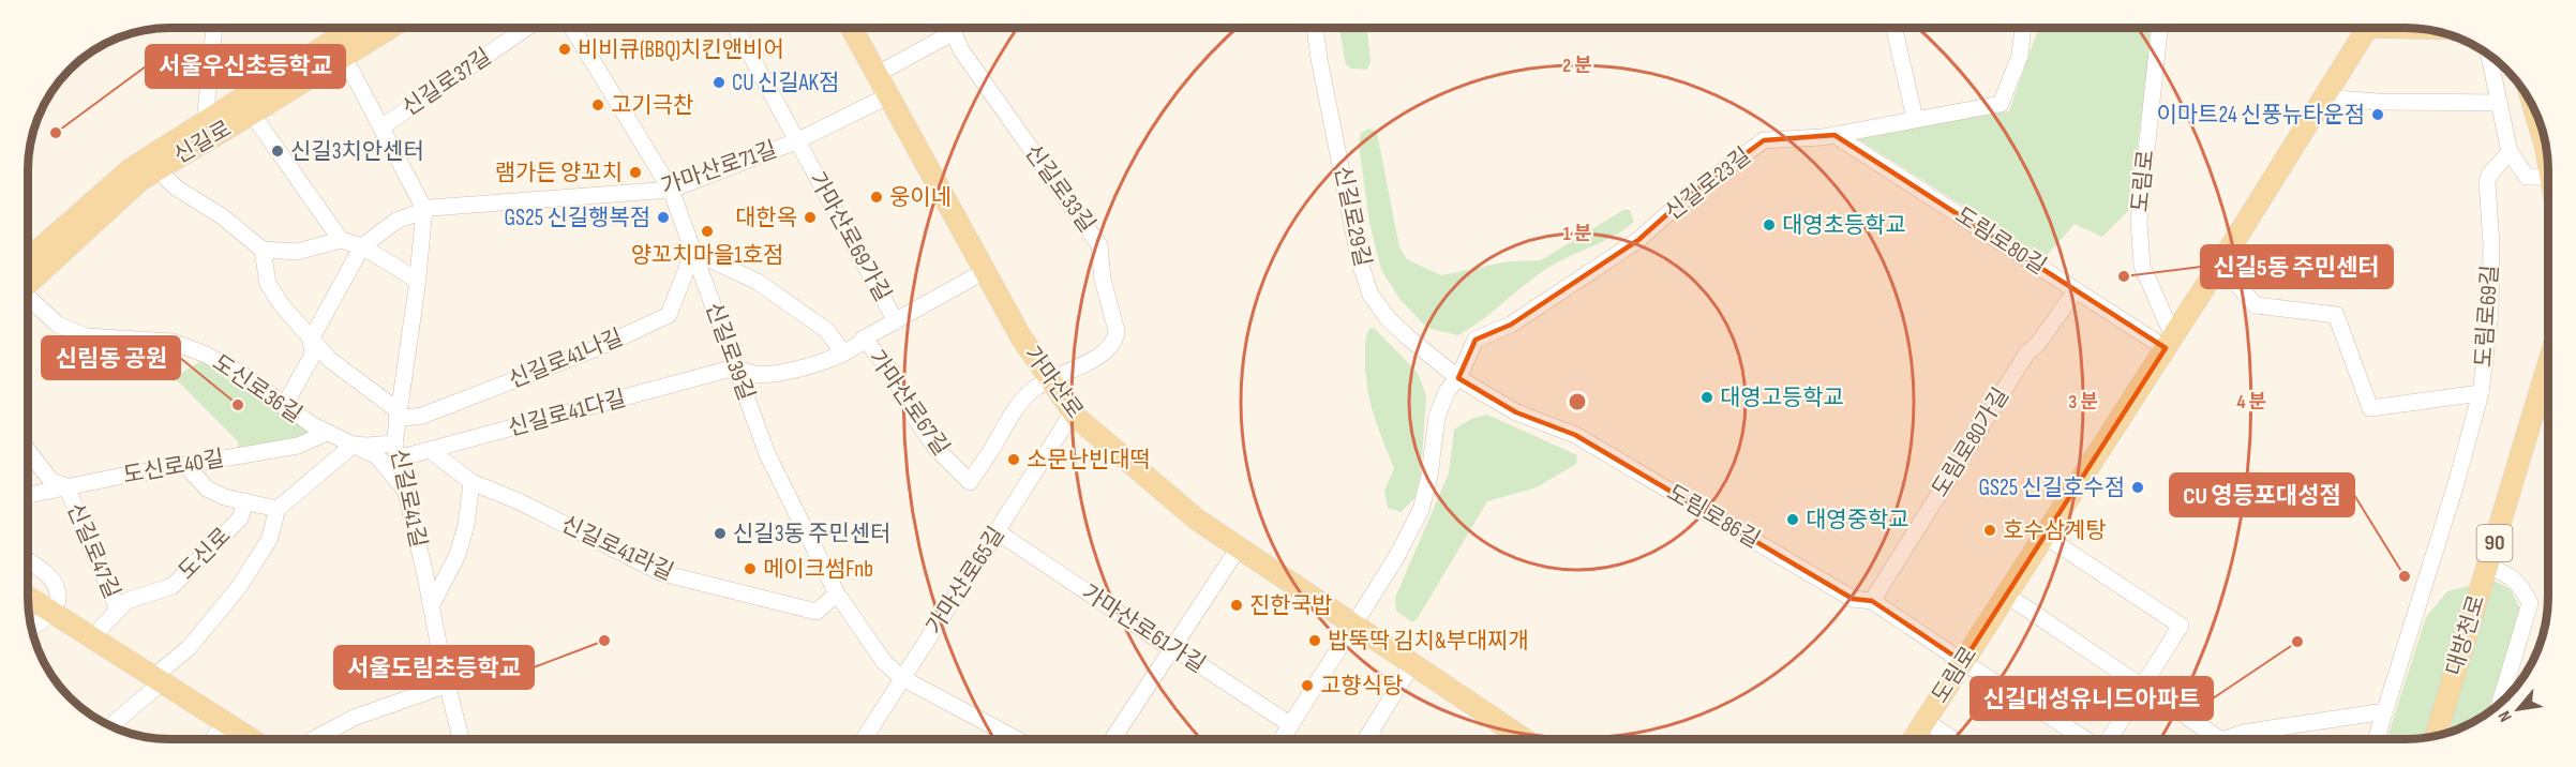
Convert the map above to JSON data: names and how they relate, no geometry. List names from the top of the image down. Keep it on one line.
{"streets":{"main road":["신길로","도림로","가마산로","90","대방천로"],"street":["신길로37길","가마산로71길","신길로23길","신길로33길","신길로29길","가마산로69가길","도림로80길","도림로69길","신길로39길","신길로41나길","도신로36길","가마산로67길","신길로41다길","도림로80가길","도신로40길","신길로41길","도림로86길","신길로41라길","신길로47길","도신로","가마산로65길","가마산로61가길"]},"crossings":[["가마산로71길","가마산로69가길"],["가마산로71길","신길로39길"],["가마산로71길","가마산로"],["가마산로71길","신길로41길"],["도림로","도림로80길"],["도림로","도림로86길"],["신길로23길","신길로29길"],["신길로23길","도림로80길"],["신길로23길","가마산로"],["신길로23길","도림로86길"],["신길로23길","가마산로61가길"],["신길로33길","가마산로"],["신길로33길","가마산로67길"],["신길로29길","도림로86길"],["도림로80길","도림로80가길"],["신길로39길","신길로41나길"],["신길로39길","신길로41다길"],["신길로39길","신길로41라길"],["신길로39길","가마산로65길"],["신길로41나길","신길로41길"],["가마산로","가마산로67길"],["가마산로","가마산로65길"],["도신로36길","신길로41다길"],["도신로36길","도신로40길"],["도신로36길","신길로41길"],["신길로41다길","신길로41길"],["신길로41다길","신길로41라길"],["도림로80가길","도림로86길"],["도신로40길","신길로47길"],["신길로47길","도신로"],["가마산로65길","가마산로61가길"]],"places":["비비큐(BBQ)치킨앤비어","CU 신길AK점","고기극찬","이마트24 신풍뉴타운점","서울우신초등학교","신길3치안센터","램가든 양꼬치","웅이네","GS25 신길행복점","대한옥","대영초등학교","양꼬치마을1호점","신길5동 주민센터","대영고등학교","신림동 공원","소문난빈대떡","GS25 신길호수점","대영중학교","호수삼계탕","신길3동 주민센터","메이크썸Fnb","CU 영등포대성점","진한국밥","서울도림초등학교","밥뚝딱 김치&부대찌개","신길대성유니드아파트","고향식당"],"north":"bottom left","rings":["2 분","1 분","3 분","4 분"]}
